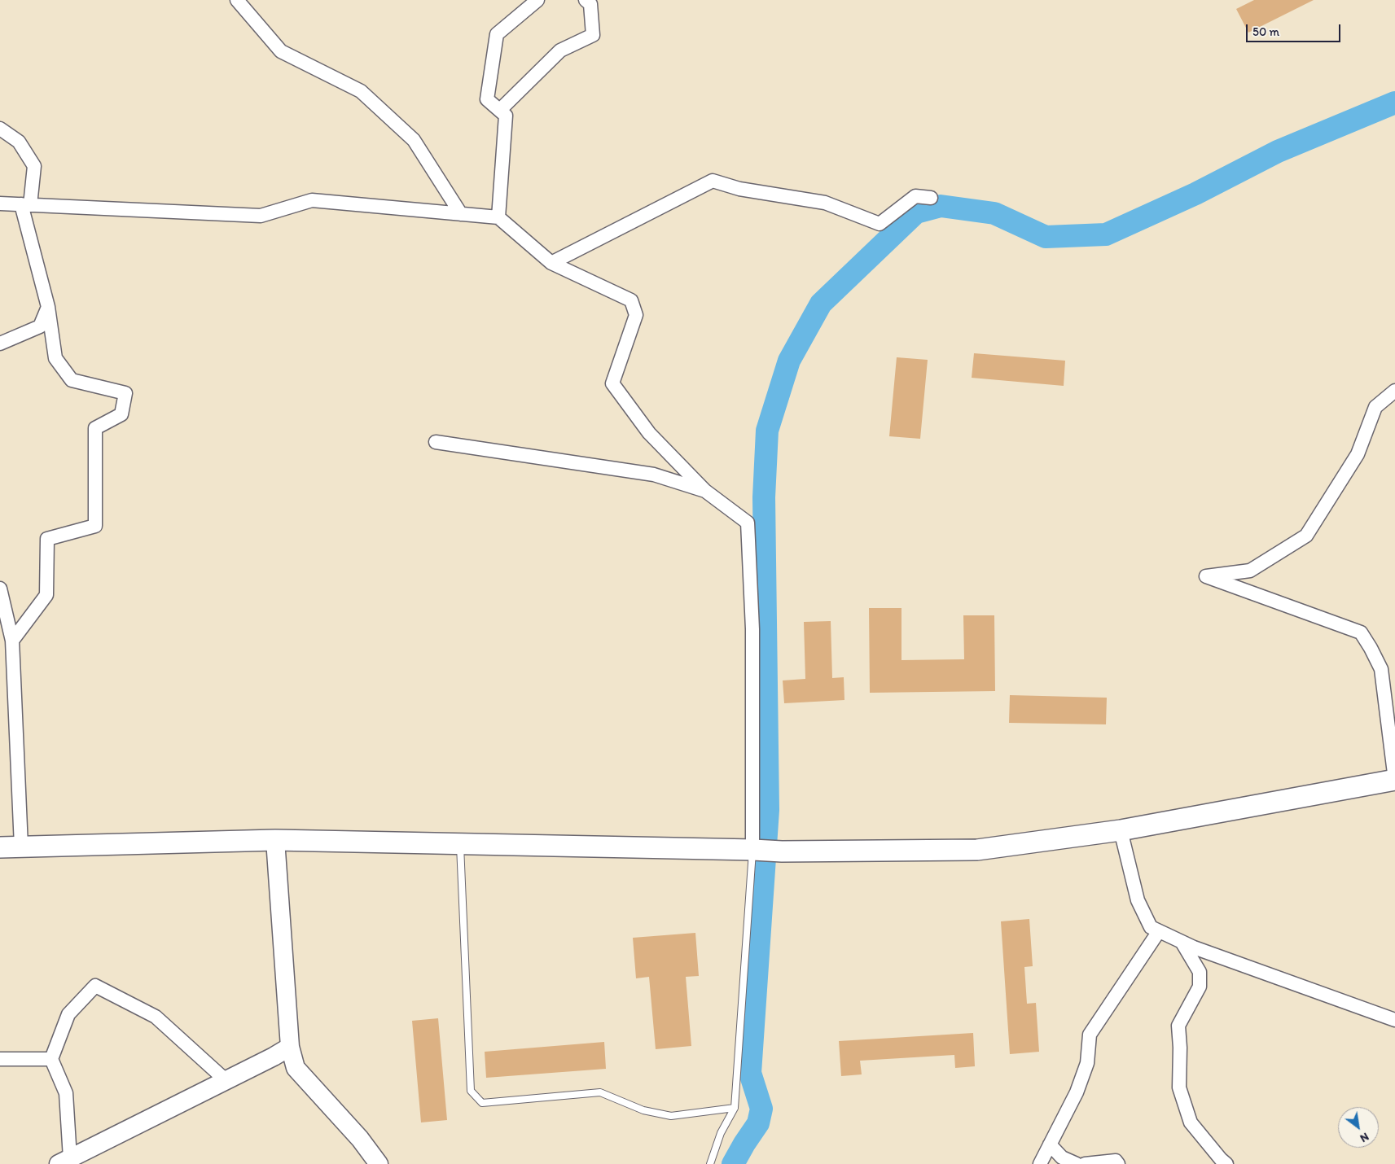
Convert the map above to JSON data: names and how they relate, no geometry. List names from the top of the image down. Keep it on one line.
{"scale_bar":"50 m","north":"bottom right"}
